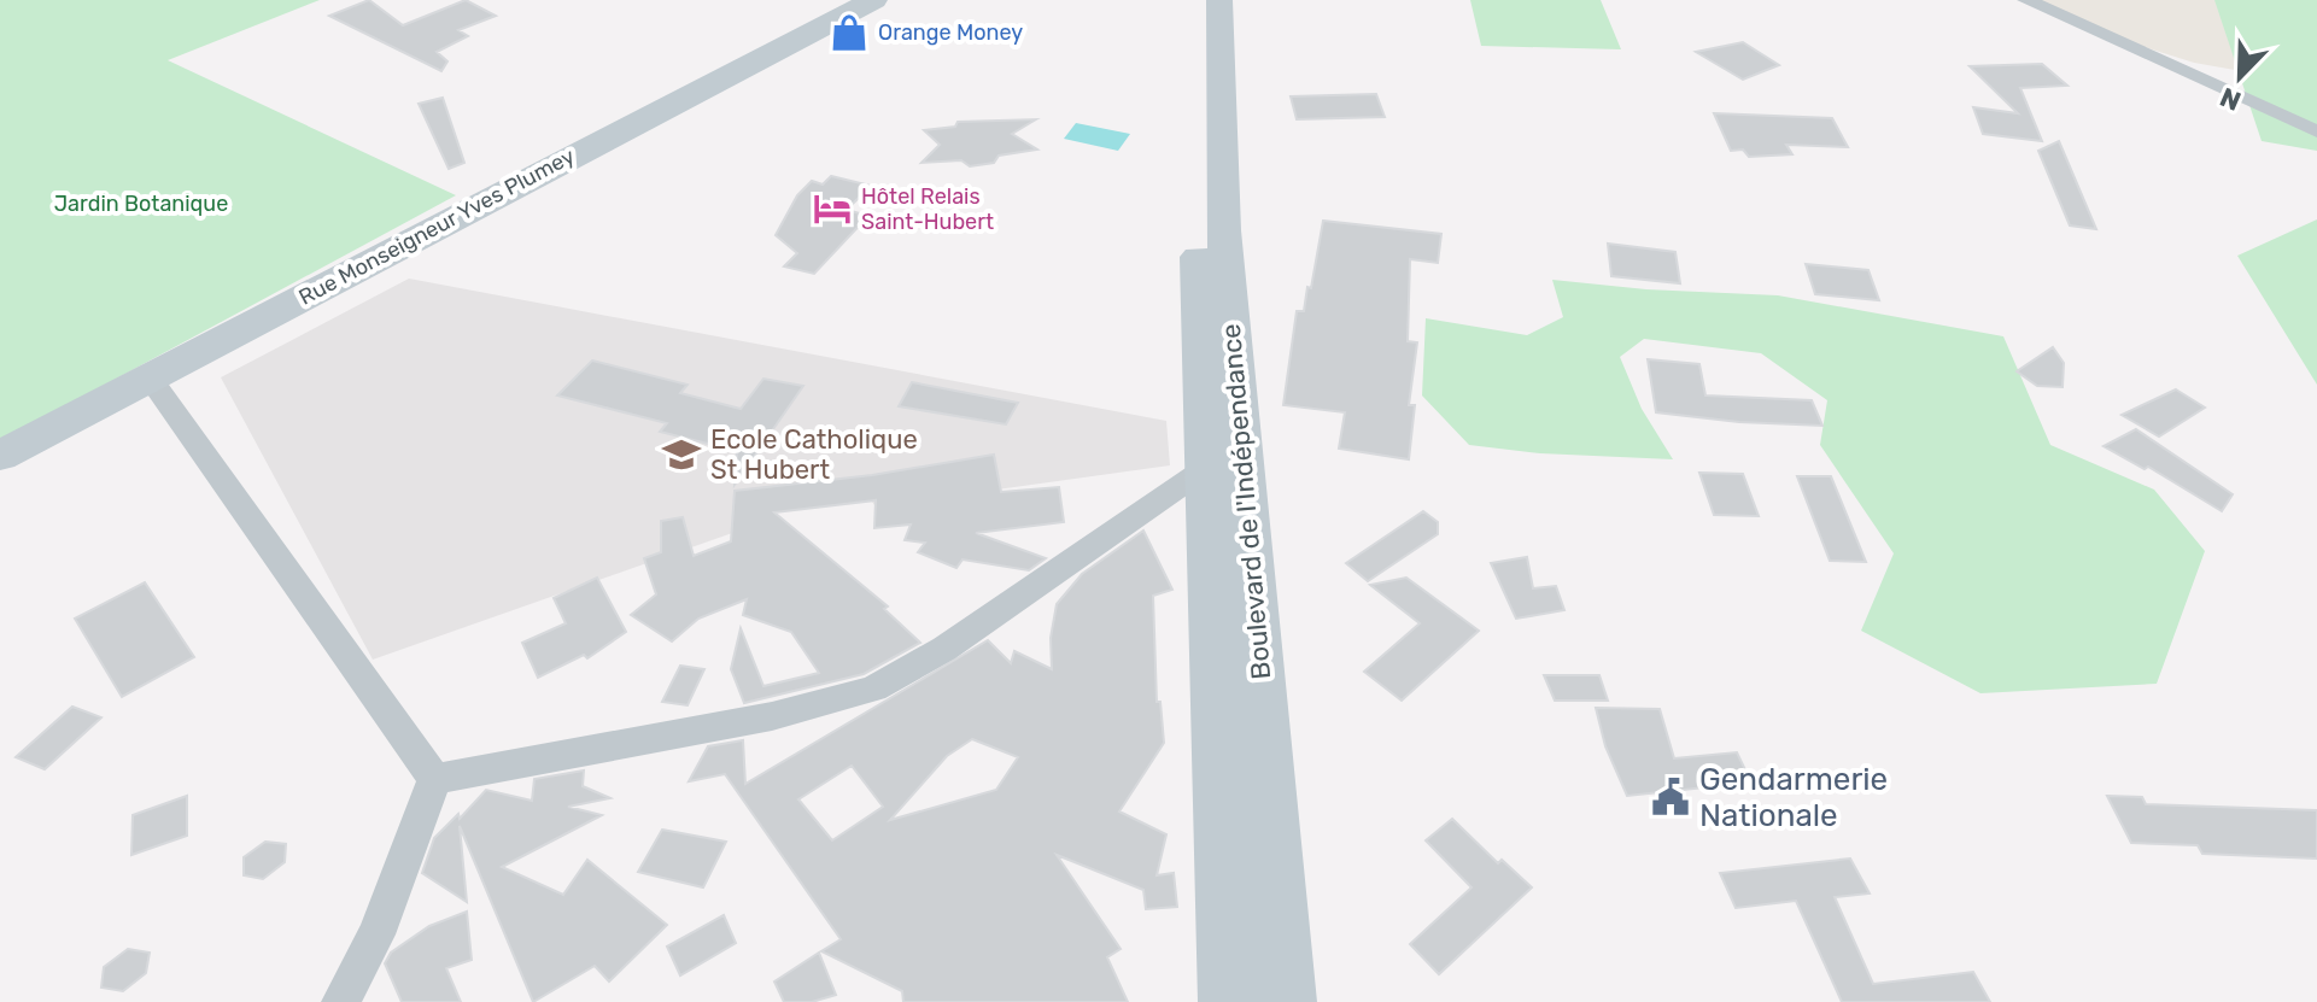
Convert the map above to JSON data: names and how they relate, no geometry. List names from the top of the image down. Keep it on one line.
{"streets":{"main road":["Rue Monseigneur Yves Plumey","Boulevard de l'Indépendance"]},"parks":["Jardin Botanique"],"places":{"shop":["Orange Money"],"hotel":["Hôtel Relais Saint-Hubert"],"school or university":["Ecole Catholique St Hubert"],"public building":["Gendarmerie Nationale"]},"north":"bottom left"}
